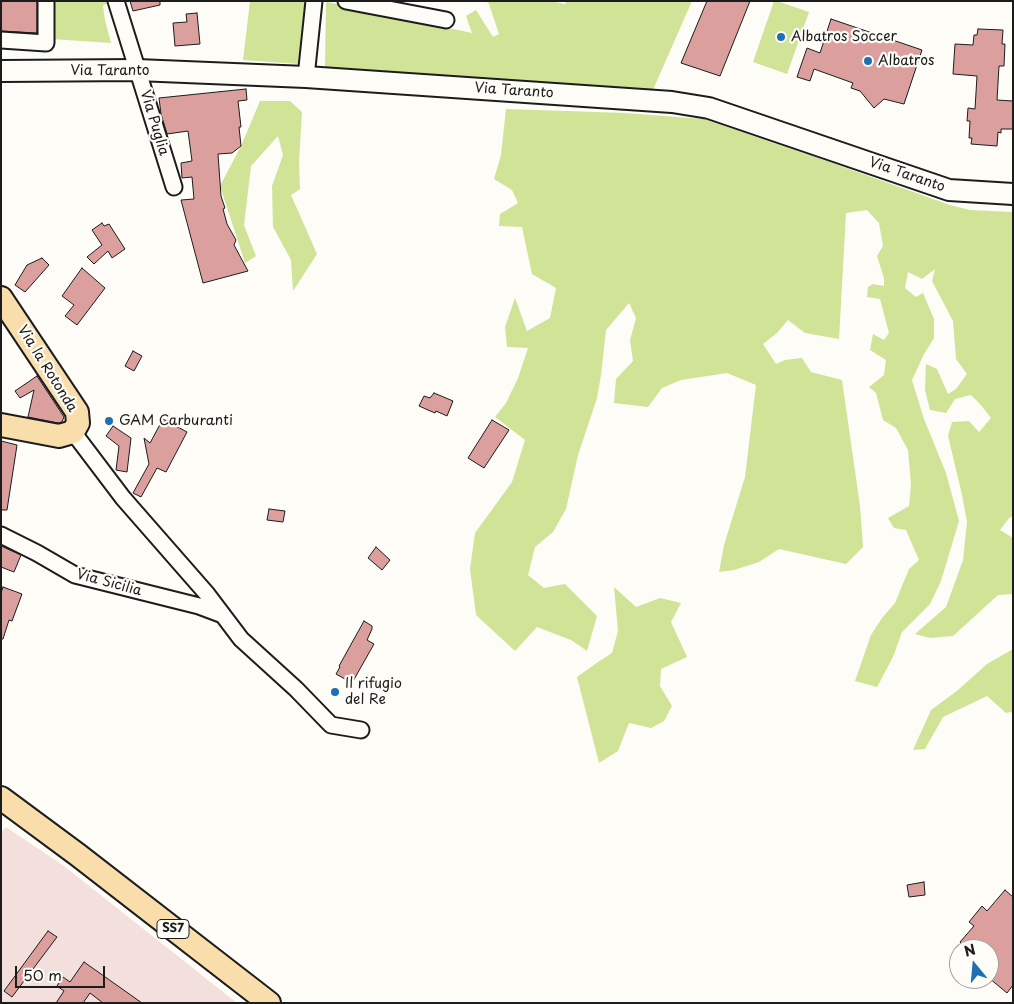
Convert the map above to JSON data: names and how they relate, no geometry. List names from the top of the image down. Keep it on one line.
{"streets":{"main road":["Via la Rotonda","SS7"],"street":["Via Taranto","Via Puglia","Via Sicilia"]},"crossings":[["Via Taranto","Via Puglia"]],"places":["Albatros Soccer","Albatros","GAM Carburanti","Il rifugio del Re"],"scale_bar":"50 m","north":"top"}
